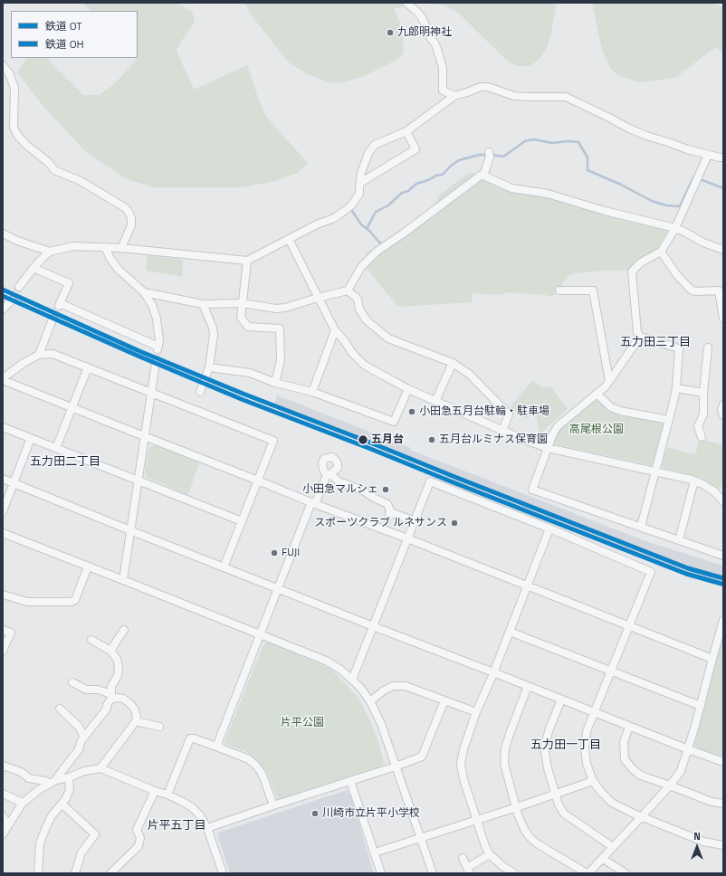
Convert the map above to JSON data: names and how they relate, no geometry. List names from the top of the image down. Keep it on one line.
{"districts":["五力田三丁目","五力田二丁目","五力田一丁目","片平五丁目"],"parks":["高尾根公園","片平公園"],"places":["九郎明神社","小田急五月台駐輪・駐車場","五月台","五月台ルミナス保育園","小田急マルシェ","スポーツクラブ ルネサンス","FUJI","川崎市立片平小学校"],"lines":["rail line OT","rail line OH"],"legend":["鉄道 OT","鉄道 OH"],"north":"top"}
